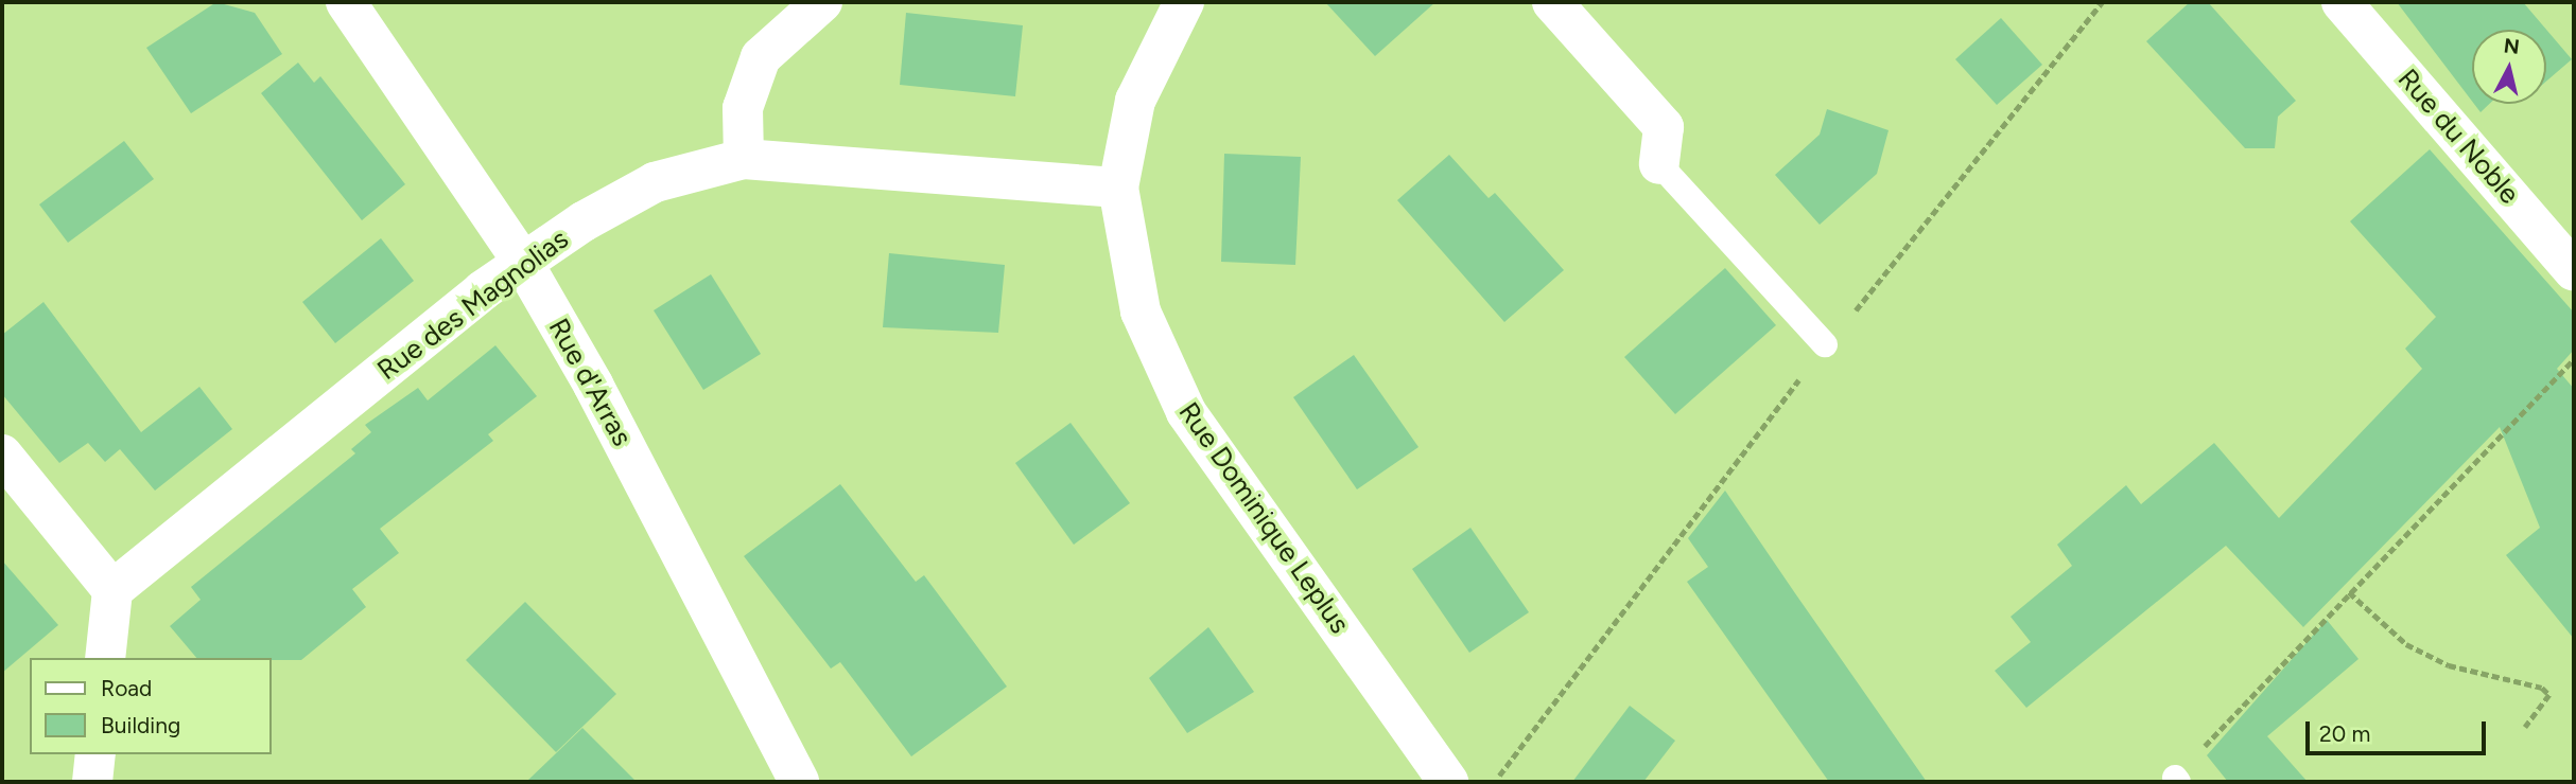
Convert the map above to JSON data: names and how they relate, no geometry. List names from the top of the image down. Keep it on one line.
{"streets":{"street":["Rue du Noble","Rue des Magnolias","Rue d'Arras","Rue Dominique Leplus"]},"crossings":[["Rue des Magnolias","Rue d'Arras"],["Rue des Magnolias","Rue Dominique Leplus"]],"legend":["Road","Building"],"scale_bar":"20 m","north":"top"}
